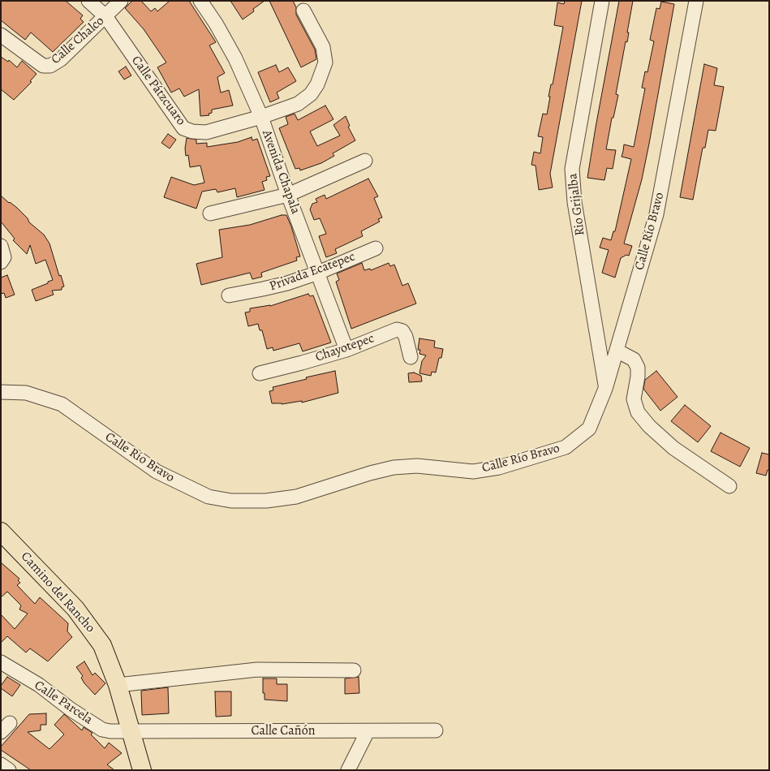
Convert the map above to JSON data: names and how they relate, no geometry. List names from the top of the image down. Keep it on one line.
{"streets":{"main road":["Camino del Rancho"],"street":["Calle Chalco","Calle Pátzcuaro","Avenida Chapala","Rio Grijalba","Calle Río Bravo","Privada Ecatepec","Chayotepec","Calle Parcela","Calle Cañón"]},"crossings":[["Calle Chalco","Calle Pátzcuaro"],["Calle Pátzcuaro","Avenida Chapala"],["Avenida Chapala","Privada Ecatepec"],["Avenida Chapala","Chayotepec"],["Rio Grijalba","Calle Río Bravo"],["Camino del Rancho","Calle Parcela"],["Camino del Rancho","Calle Cañón"],["Calle Parcela","Calle Cañón"]]}
